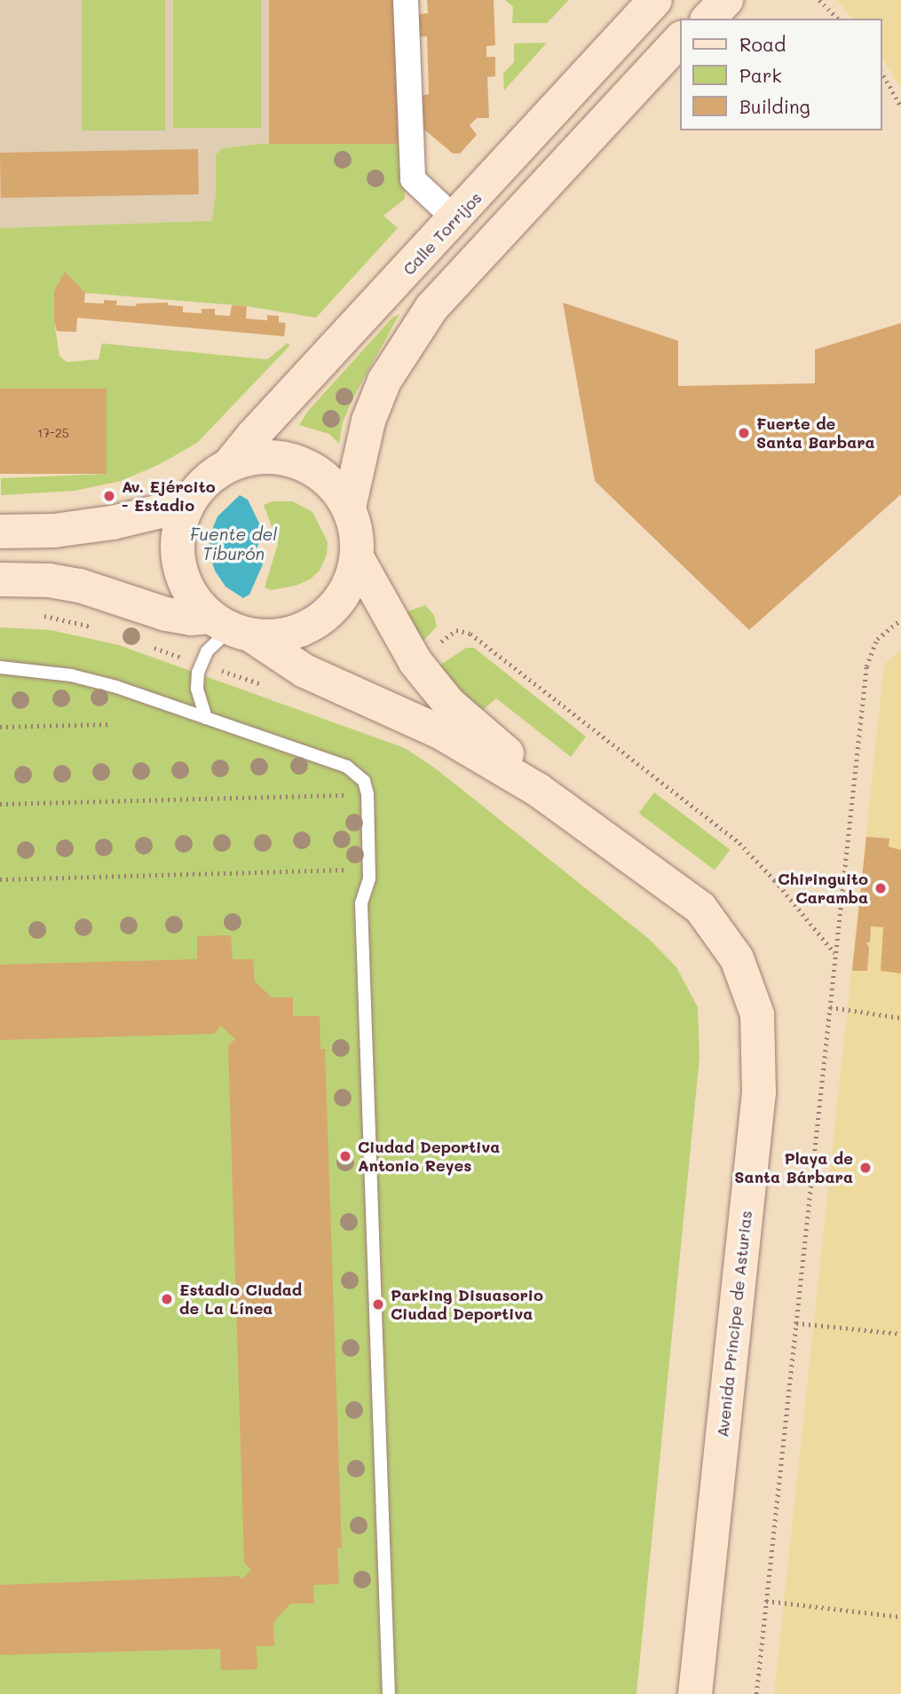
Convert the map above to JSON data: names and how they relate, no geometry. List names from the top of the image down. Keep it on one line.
{"streets":{"main road":["Calle Torrijos","Avenida Príncipe de Asturias"]},"crossings":[["Calle Torrijos","Avenida Príncipe de Asturias"]],"water":["Fuente del Tiburón"],"places":["Fuerte de Santa Barbara","Av. Ejército - Estadio","Chiringuito Caramba","Ciudad Deportiva Antonio Reyes","Playa de Santa Bárbara","Estadio Ciudad de La Línea","Parking Disuasorio Ciudad Deportiva"],"house_numbers":["17-25"],"legend":["Road","Park","Building"]}
